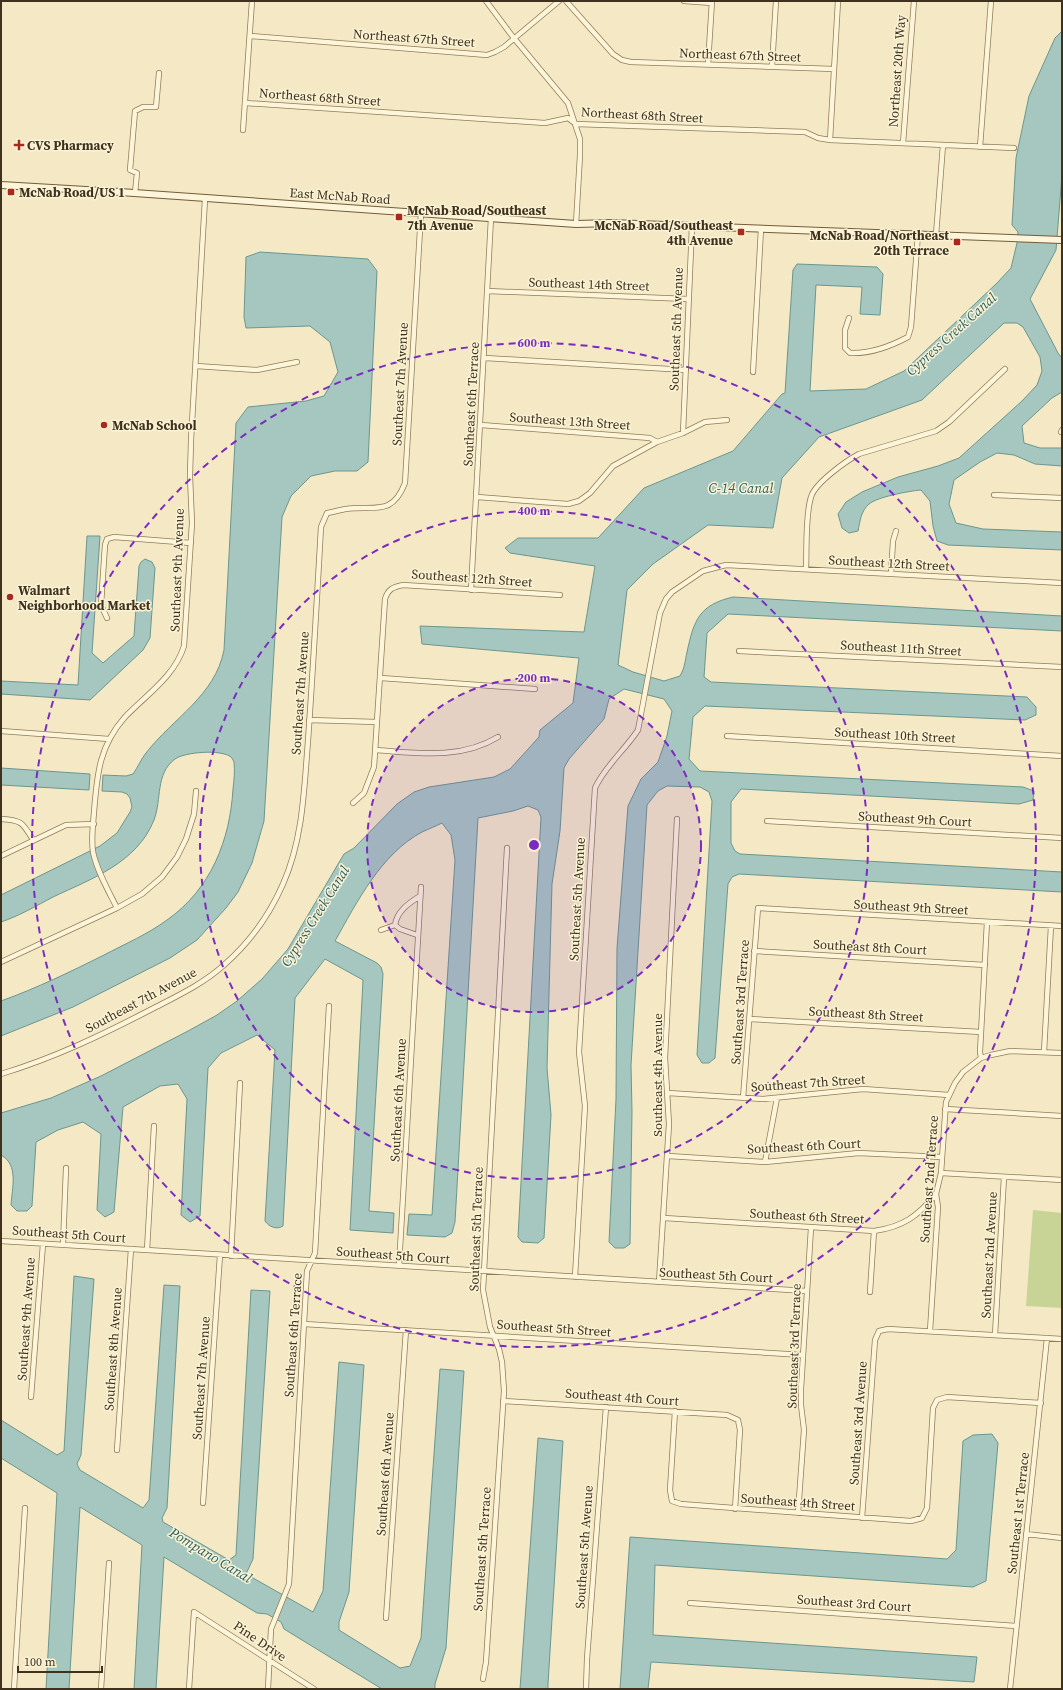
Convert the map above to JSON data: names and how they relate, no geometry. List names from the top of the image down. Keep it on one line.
{"streets":{"street":["Northeast 67th Street","Northeast 20th Way","Northeast 68th Street","East McNab Road","Southeast 14th Street","Southeast 5th Avenue","Southeast 7th Avenue","Southeast 6th Terrace","Southeast 13th Street","Southeast 12th Street","Southeast 9th Avenue","Southeast 11th Street","Southeast 10th Street","Southeast 9th Court","Southeast 9th Street","Southeast 8th Court","Southeast 3rd Terrace","Southeast 8th Street","Southeast 4th Avenue","Southeast 7th Street","Southeast 6th Avenue","Southeast 6th Court","Southeast 2nd Terrace","Southeast 6th Street","Southeast 5th Terrace","Southeast 5th Court","Southeast 2nd Avenue","Southeast 5th Street","Southeast 8th Avenue","Southeast 4th Court","Southeast 3rd Avenue","Southeast 4th Street","Southeast 1st Terrace","Southeast 3rd Court","Pine Drive"]},"crossings":[["Northeast 20th Way","Northeast 68th Street"],["East McNab Road","Southeast 5th Avenue"],["East McNab Road","Southeast 7th Avenue"],["East McNab Road","Southeast 6th Terrace"],["East McNab Road","Southeast 9th Avenue"],["Southeast 14th Street","Southeast 5th Avenue"],["Southeast 14th Street","Southeast 6th Terrace"],["Southeast 5th Avenue","Southeast 12th Street"],["Southeast 5th Avenue","Southeast 5th Court"],["Southeast 5th Avenue","Southeast 4th Court"],["Southeast 7th Avenue","Southeast 5th Court"],["Southeast 6th Terrace","Southeast 13th Street"],["Southeast 6th Terrace","Southeast 12th Street"],["Southeast 6th Terrace","Southeast 5th Court"],["Southeast 6th Terrace","Southeast 5th Street"],["Southeast 6th Terrace","Pine Drive"],["Southeast 9th Avenue","Southeast 5th Court"],["Southeast 9th Street","Southeast 3rd Terrace"],["Southeast 8th Court","Southeast 3rd Terrace"],["Southeast 3rd Terrace","Southeast 8th Street"],["Southeast 3rd Terrace","Southeast 7th Street"],["Southeast 3rd Terrace","Southeast 6th Street"],["Southeast 3rd Terrace","Southeast 5th Court"],["Southeast 3rd Terrace","Southeast 5th Street"],["Southeast 3rd Terrace","Southeast 4th Street"],["Southeast 4th Avenue","Southeast 7th Street"],["Southeast 4th Avenue","Southeast 6th Court"],["Southeast 4th Avenue","Southeast 6th Street"],["Southeast 4th Avenue","Southeast 5th Court"],["Southeast 7th Street","Southeast 2nd Terrace"],["Southeast 6th Avenue","Southeast 5th Court"],["Southeast 6th Avenue","Southeast 5th Street"],["Southeast 6th Court","Southeast 2nd Terrace"],["Southeast 2nd Terrace","Southeast 6th Street"],["Southeast 2nd Terrace","Southeast 3rd Avenue"],["Southeast 5th Terrace","Southeast 5th Court"],["Southeast 5th Terrace","Southeast 5th Street"],["Southeast 5th Terrace","Southeast 4th Court"],["Southeast 5th Court","Southeast 8th Avenue"],["Southeast 4th Court","Southeast 4th Street"],["Southeast 3rd Avenue","Southeast 4th Street"],["Southeast 4th Street","Southeast 1st Terrace"],["Southeast 1st Terrace","Southeast 3rd Court"]],"water":["Cypress Creek Canal","C-14 Canal","Pompano Canal"],"places":{"health":["CVS Pharmacy"],"transit":["McNab Road/US 1","McNab Road/Southeast 7th Avenue","McNab Road/Southeast 4th Avenue","McNab Road/Northeast 20th Terrace"],"other":["McNab School","Walmart Neighborhood Market"]},"scale_bar":"100 m","rings":["600 m","400 m","200 m"]}
